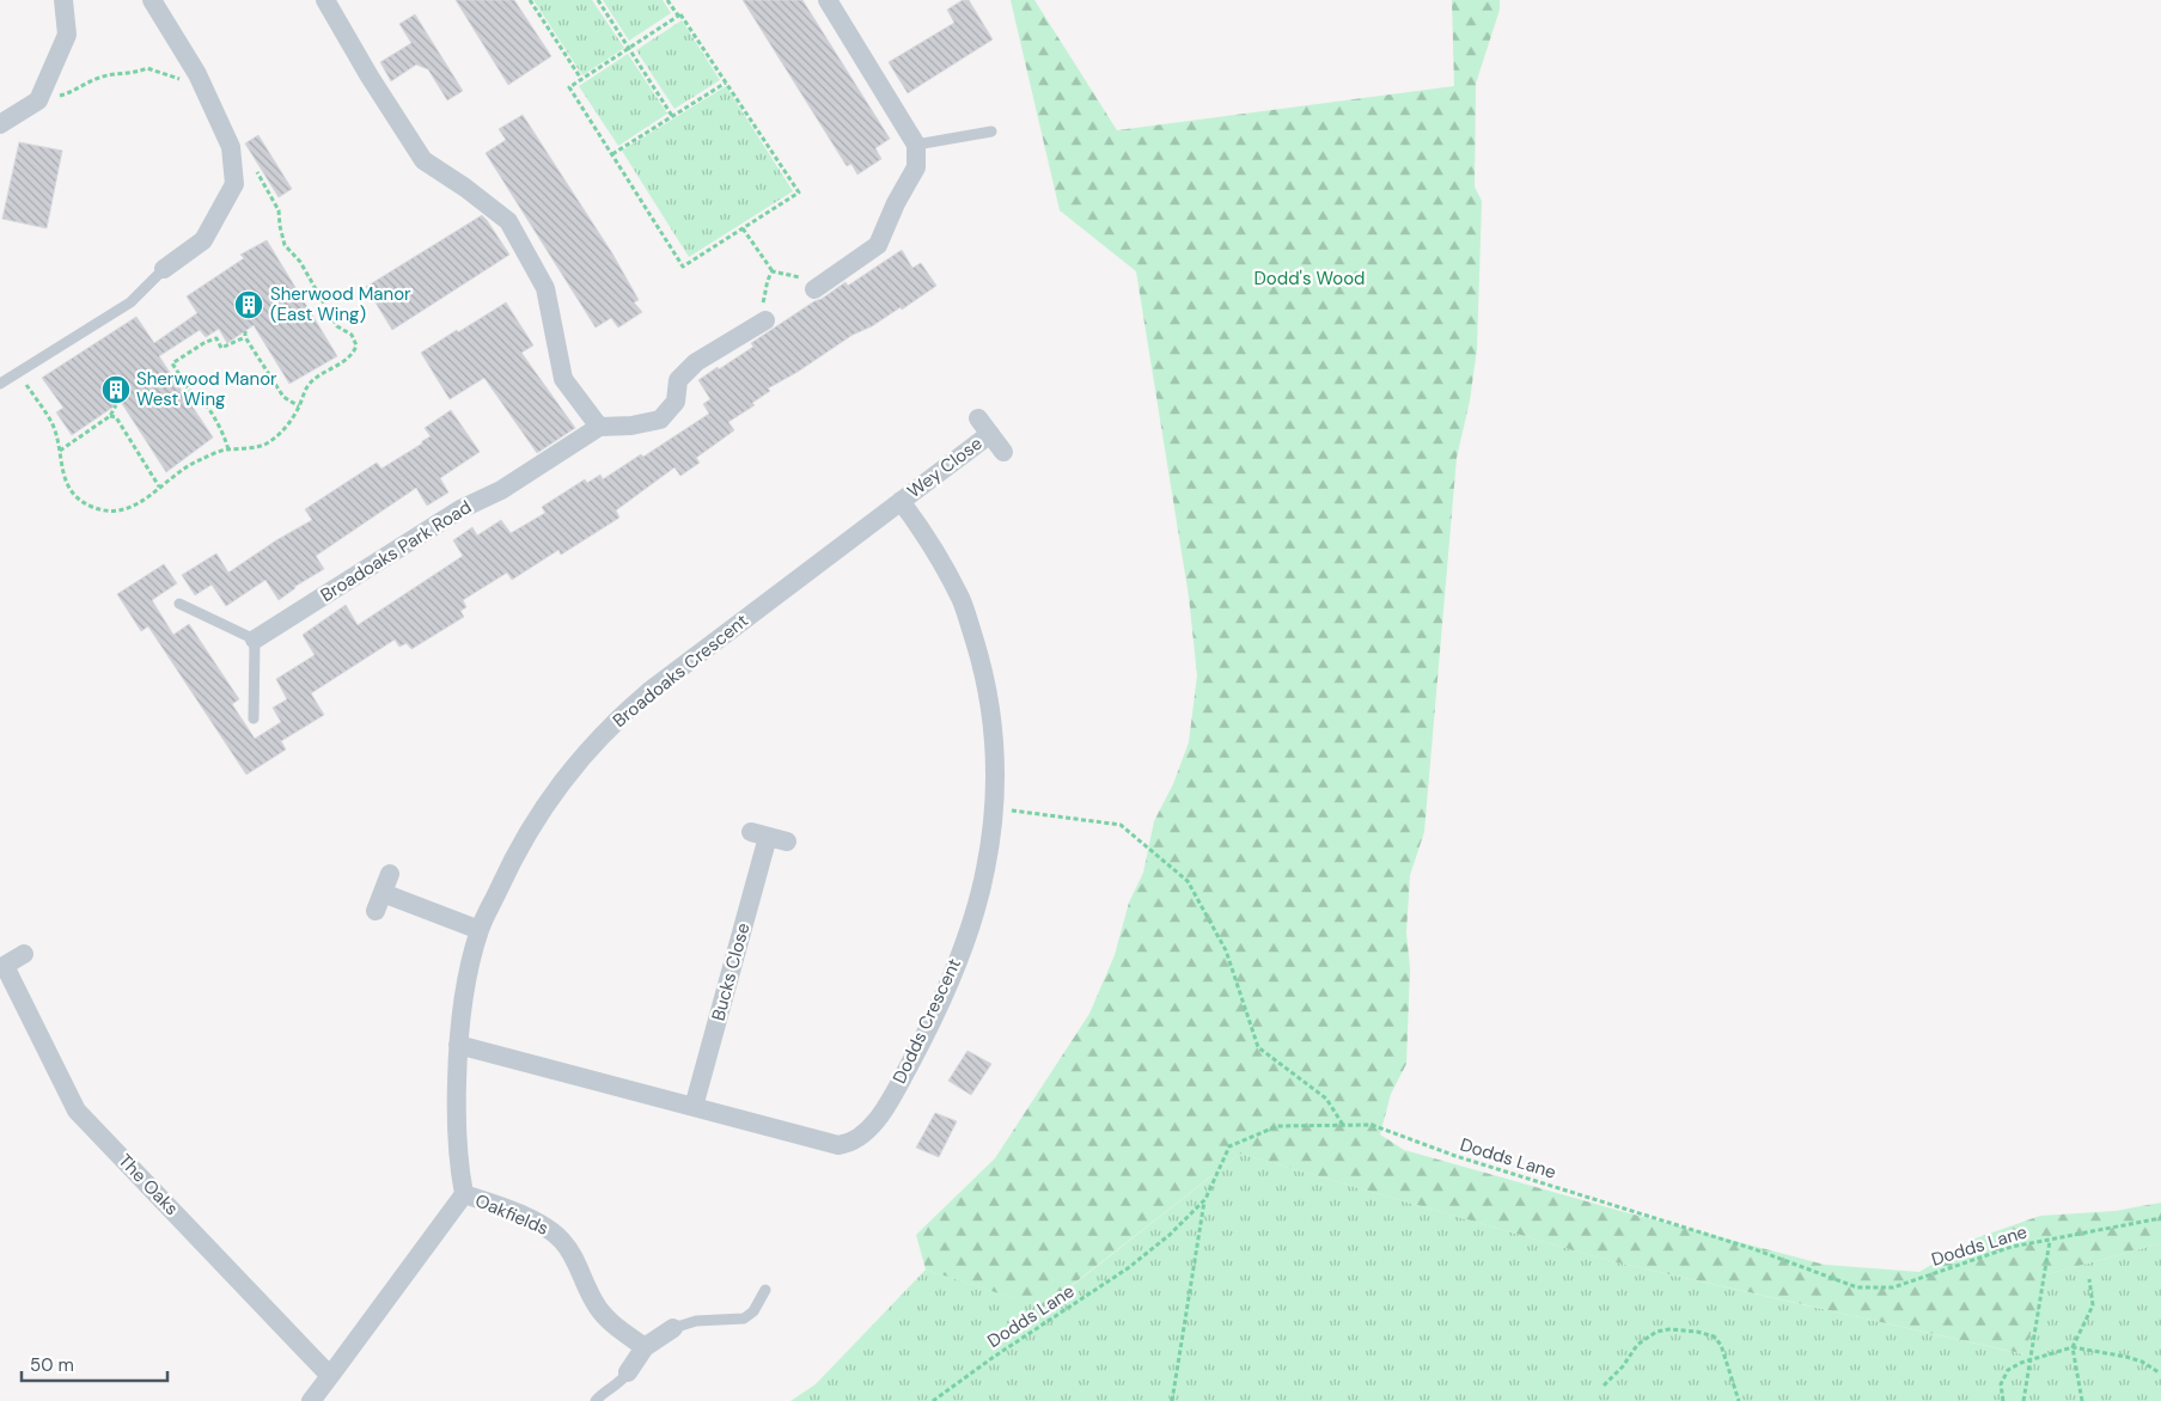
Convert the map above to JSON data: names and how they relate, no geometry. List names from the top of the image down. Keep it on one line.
{"streets":{"street":["Wey Close","Broadoaks Park Road","Broadoaks Crescent","Bucks Close","Dodds Crescent","The Oaks","Oakfields"],"path":["Dodds Lane"]},"crossings":[["Wey Close","Broadoaks Crescent"],["Wey Close","Dodds Crescent"],["Broadoaks Crescent","Dodds Crescent"],["Broadoaks Crescent","Oakfields"],["Bucks Close","Dodds Crescent"]],"parks":["Dodd's Wood"],"places":{"building":["Sherwood Manor (East Wing)","Sherwood Manor West Wing"]},"scale_bar":"50 m"}
